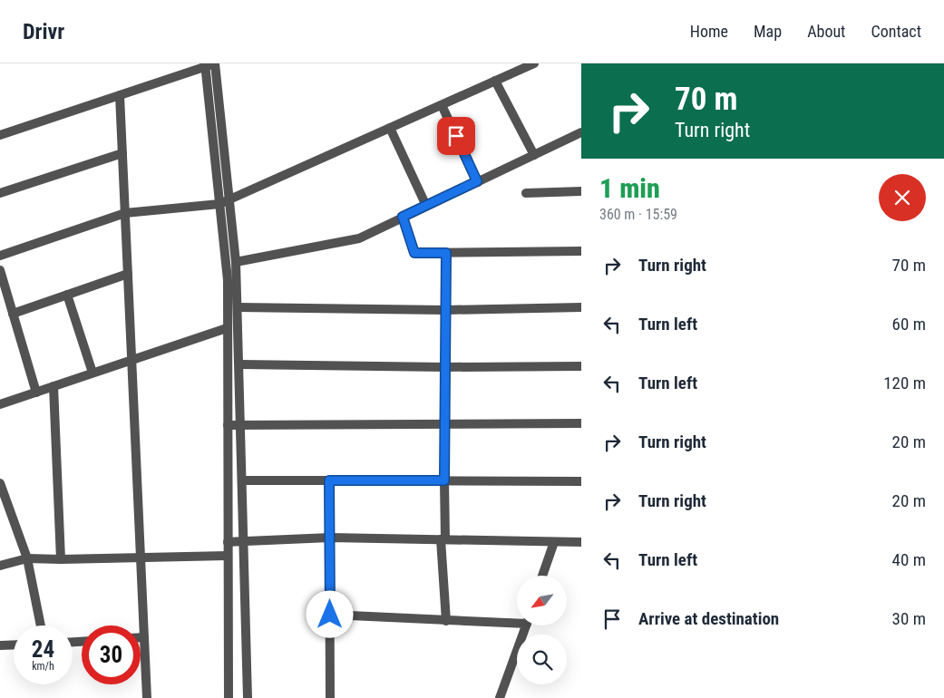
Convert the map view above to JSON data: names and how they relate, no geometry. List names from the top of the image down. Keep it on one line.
{"north":"bottom left","page":{"header":"Drivr","nav":["Home","Map","About","Contact"],"turn":["70 m","Turn right"],"heading":["1 min","360 m · 15:59"],"list":[{"name":"Turn right","value":"70 m"},{"name":"Turn left","value":"60 m"},{"name":"Turn left","value":"120 m"},{"name":"Turn right","value":"20 m"},{"name":"Turn right","value":"20 m"},{"name":"Turn left","value":"40 m"},{"name":"Arrive at destination","value":"30 m"}],"speed":"24 km/h","limit":"30"}}
